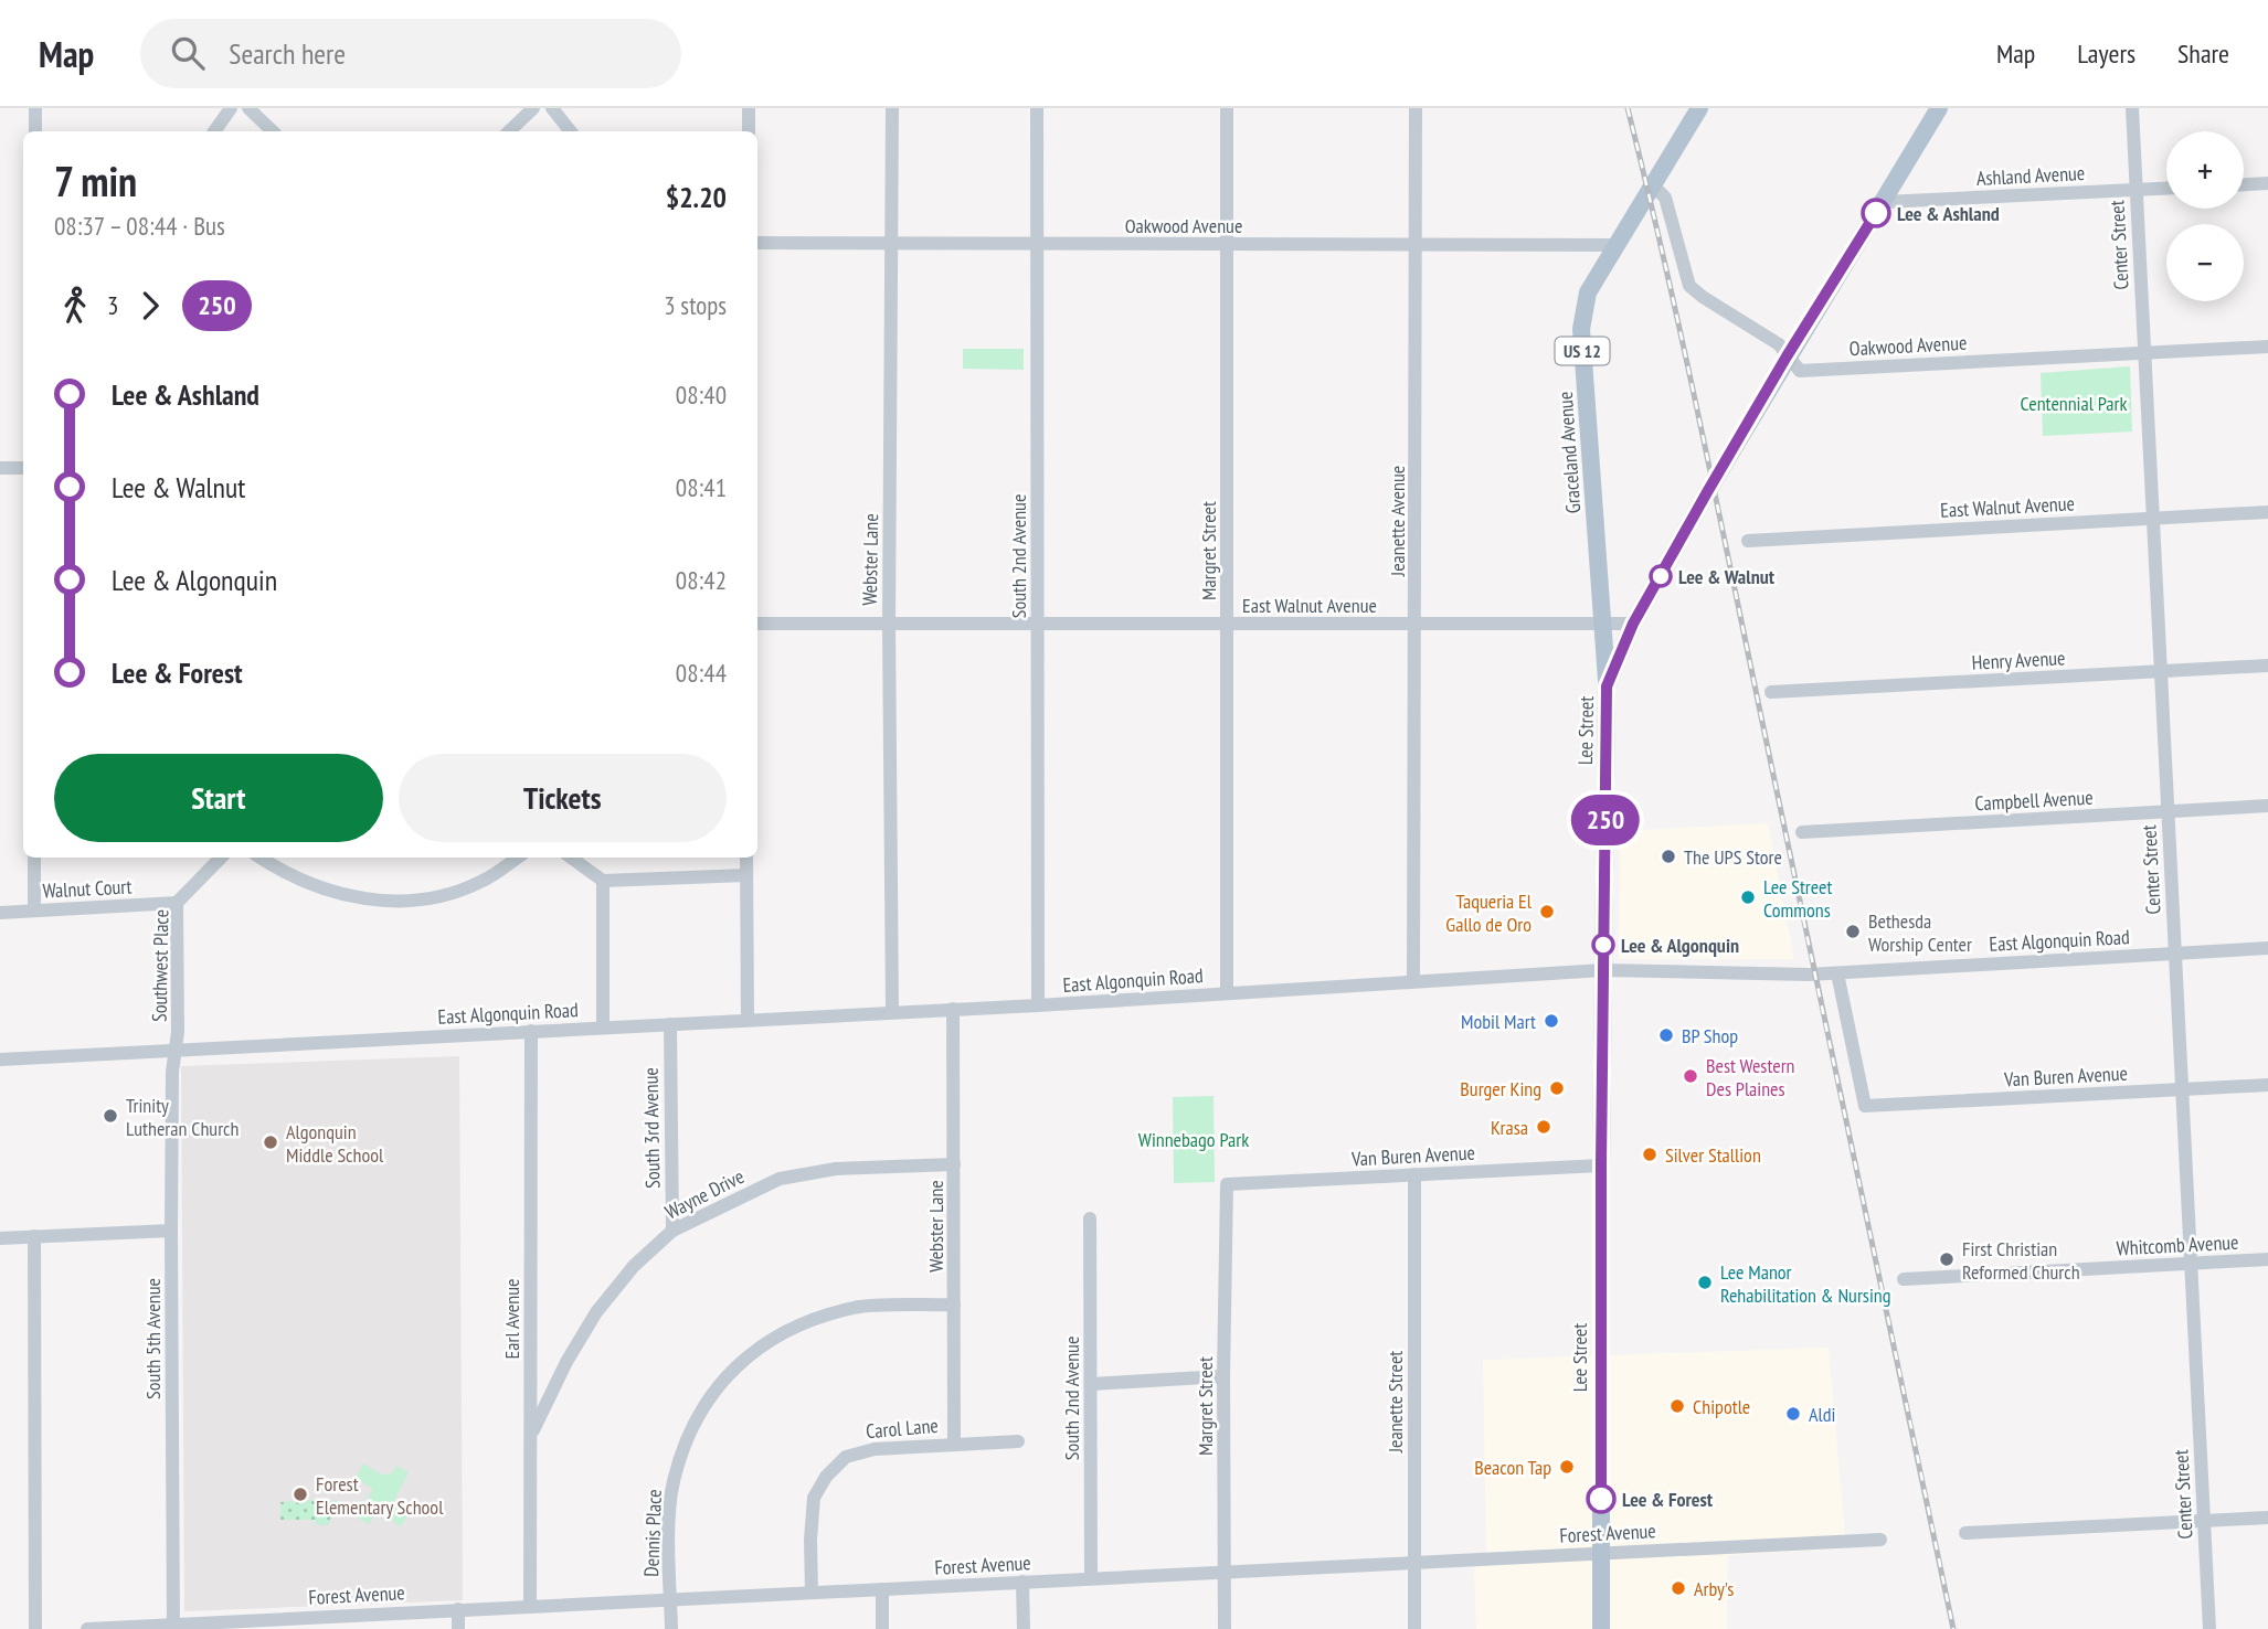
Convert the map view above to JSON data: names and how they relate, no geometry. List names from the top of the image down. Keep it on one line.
{"streets":{"main road":["US 12","Graceland Avenue","Lee Street"],"street":["Ashland Avenue","Oakwood Avenue","Center Street","East Walnut Avenue","Jeanette Avenue","Margret Street","South 2nd Avenue","Webster Lane","Henry Avenue","Campbell Avenue","Walnut Court","East Algonquin Road","Southwest Place","Van Buren Avenue","South 3rd Avenue","Wayne Drive","Whitcomb Avenue","Earl Avenue","South 5th Avenue","Jeanette Street","Carol Lane","Dennis Place","Forest Avenue"]},"crossings":[["Ashland Avenue","Center Street"],["Ashland Avenue","Lee Street"],["Oakwood Avenue","Center Street"],["Oakwood Avenue","Graceland Avenue"],["Oakwood Avenue","Jeanette Avenue"],["Oakwood Avenue","Margret Street"],["Oakwood Avenue","South 2nd Avenue"],["Oakwood Avenue","Webster Lane"],["Oakwood Avenue","Lee Street"],["Center Street","East Walnut Avenue"],["Center Street","Henry Avenue"],["Center Street","Campbell Avenue"],["Center Street","East Algonquin Road"],["Center Street","Van Buren Avenue"],["Center Street","Whitcomb Avenue"],["Graceland Avenue","East Walnut Avenue"],["Graceland Avenue","Lee Street"],["East Walnut Avenue","Jeanette Avenue"],["East Walnut Avenue","Margret Street"],["East Walnut Avenue","South 2nd Avenue"],["East Walnut Avenue","Webster Lane"],["East Walnut Avenue","Lee Street"],["Jeanette Avenue","East Algonquin Road"],["Margret Street","East Algonquin Road"],["Margret Street","Van Buren Avenue"],["Margret Street","Forest Avenue"],["South 2nd Avenue","East Algonquin Road"],["South 2nd Avenue","Forest Avenue"],["Webster Lane","East Algonquin Road"],["Webster Lane","Wayne Drive"],["Webster Lane","Carol Lane"],["Webster Lane","Dennis Place"],["Lee Street","East Algonquin Road"],["Lee Street","Van Buren Avenue"],["Lee Street","Forest Avenue"],["Walnut Court","Southwest Place"],["East Algonquin Road","Southwest Place"],["East Algonquin Road","Van Buren Avenue"],["East Algonquin Road","South 3rd Avenue"],["East Algonquin Road","Earl Avenue"],["East Algonquin Road","South 5th Avenue"],["Southwest Place","South 5th Avenue"],["Van Buren Avenue","Jeanette Street"],["South 3rd Avenue","Wayne Drive"],["Wayne Drive","Earl Avenue"],["Earl Avenue","Forest Avenue"],["South 5th Avenue","Forest Avenue"],["Jeanette Street","Forest Avenue"],["Carol Lane","Forest Avenue"],["Dennis Place","Forest Avenue"]],"parks":["Centennial Park","Winnebago Park"],"places":["Lee & Ashland","Lee & Walnut","The UPS Store","Lee Street Commons","Taqueria El Gallo de Oro","Bethesda Worship Center","Lee & Algonquin","Mobil Mart","BP Shop","Best Western Des Plaines","Burger King","Trinity Lutheran Church","Krasa","Algonquin Middle School","Silver Stallion","First Christian Reformed Church","Lee Manor Rehabilitation & Nursing","Chipotle","Aldi","Beacon Tap","Forest Elementary School","Lee & Forest","Arby's"],"lines":["bus line 250"],"page":{"header":"Map","search":"Search here","nav":["Map","Layers","Share"],"on_map":"250","map_buttons":["+","−"],"heading":["7 min","08:37 – 08:44 · Bus","$2.20"],"legs":["3","250","3 stops"],"list":[{"name":"Lee & Ashland","value":"08:40"},{"name":"Lee & Walnut","value":"08:41"},{"name":"Lee & Algonquin","value":"08:42"},{"name":"Lee & Forest","value":"08:44"}],"buttons":["Start","Tickets"]}}
